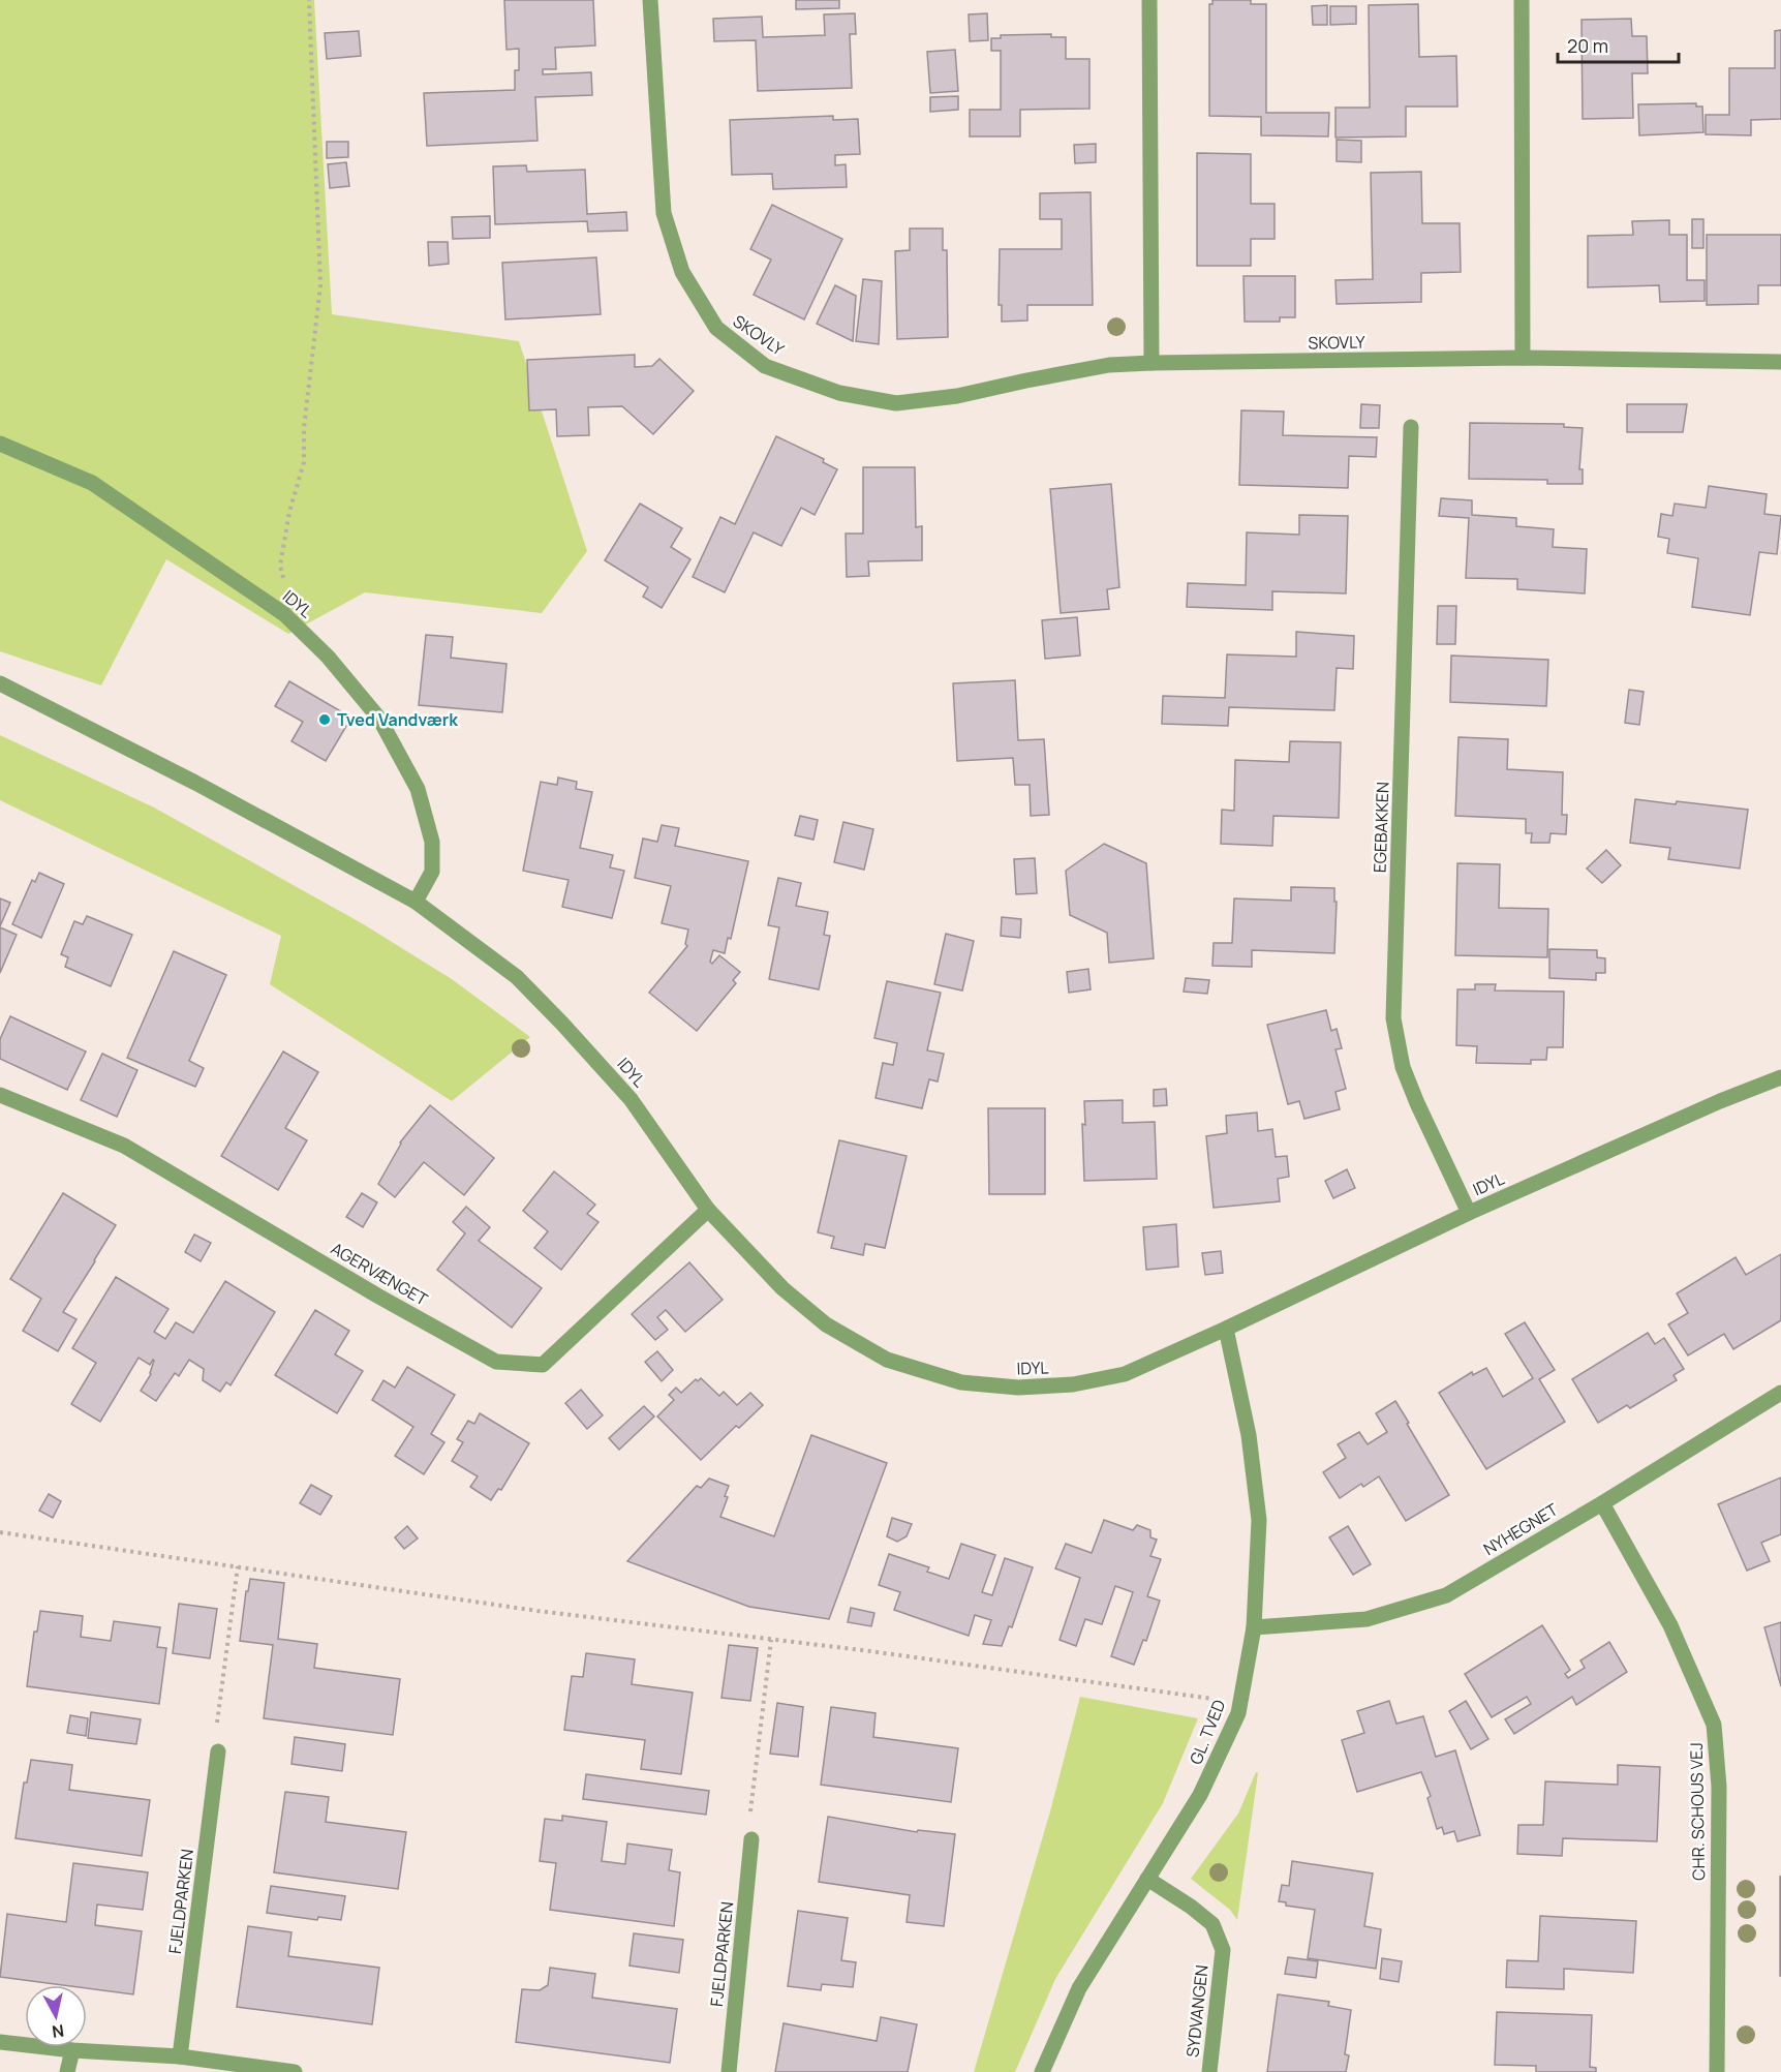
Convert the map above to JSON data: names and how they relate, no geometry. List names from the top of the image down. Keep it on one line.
{"streets":{"street":["SKOVLY","IDYL","EGEBAKKEN","AGERVÆNGET","NYHEGNET","GL. TVED","CHR. SCHOUS VEJ","FJELDPARKEN","SYDVANGEN"]},"crossings":[["IDYL","EGEBAKKEN"],["IDYL","AGERVÆNGET"],["IDYL","GL. TVED"],["NYHEGNET","GL. TVED"],["NYHEGNET","CHR. SCHOUS VEJ"],["GL. TVED","SYDVANGEN"]],"places":["Tved Vandværk"],"scale_bar":"20 m","north":"bottom"}
